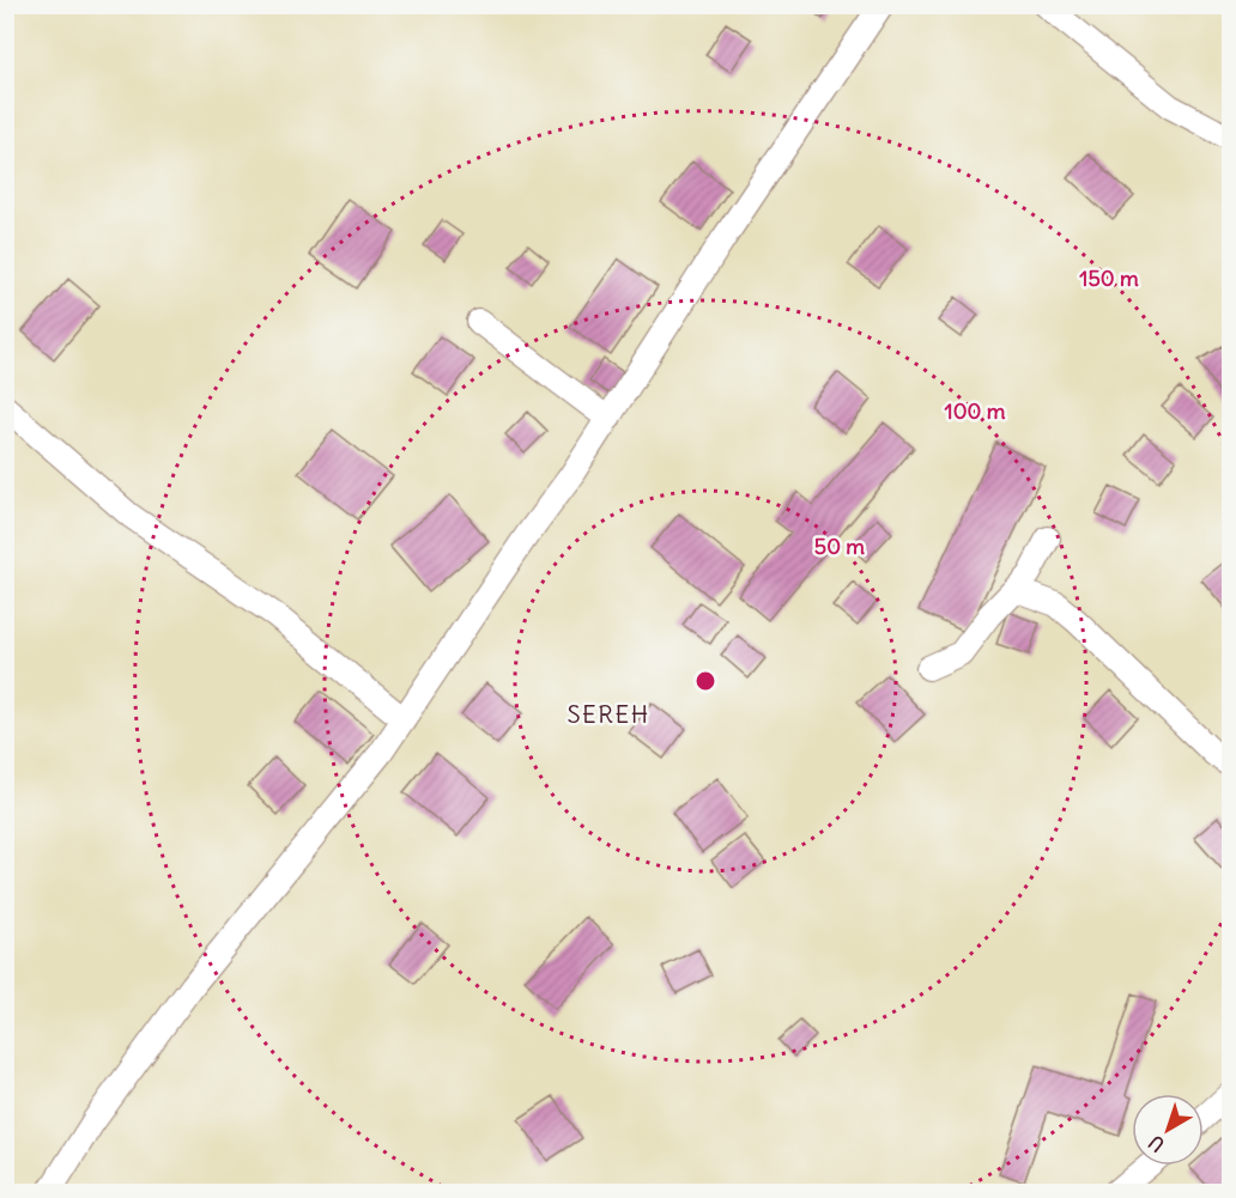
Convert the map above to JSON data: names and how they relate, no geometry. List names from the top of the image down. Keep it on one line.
{"districts":["SEREH"],"north":"bottom left","rings":["150 m","100 m","50 m"]}
